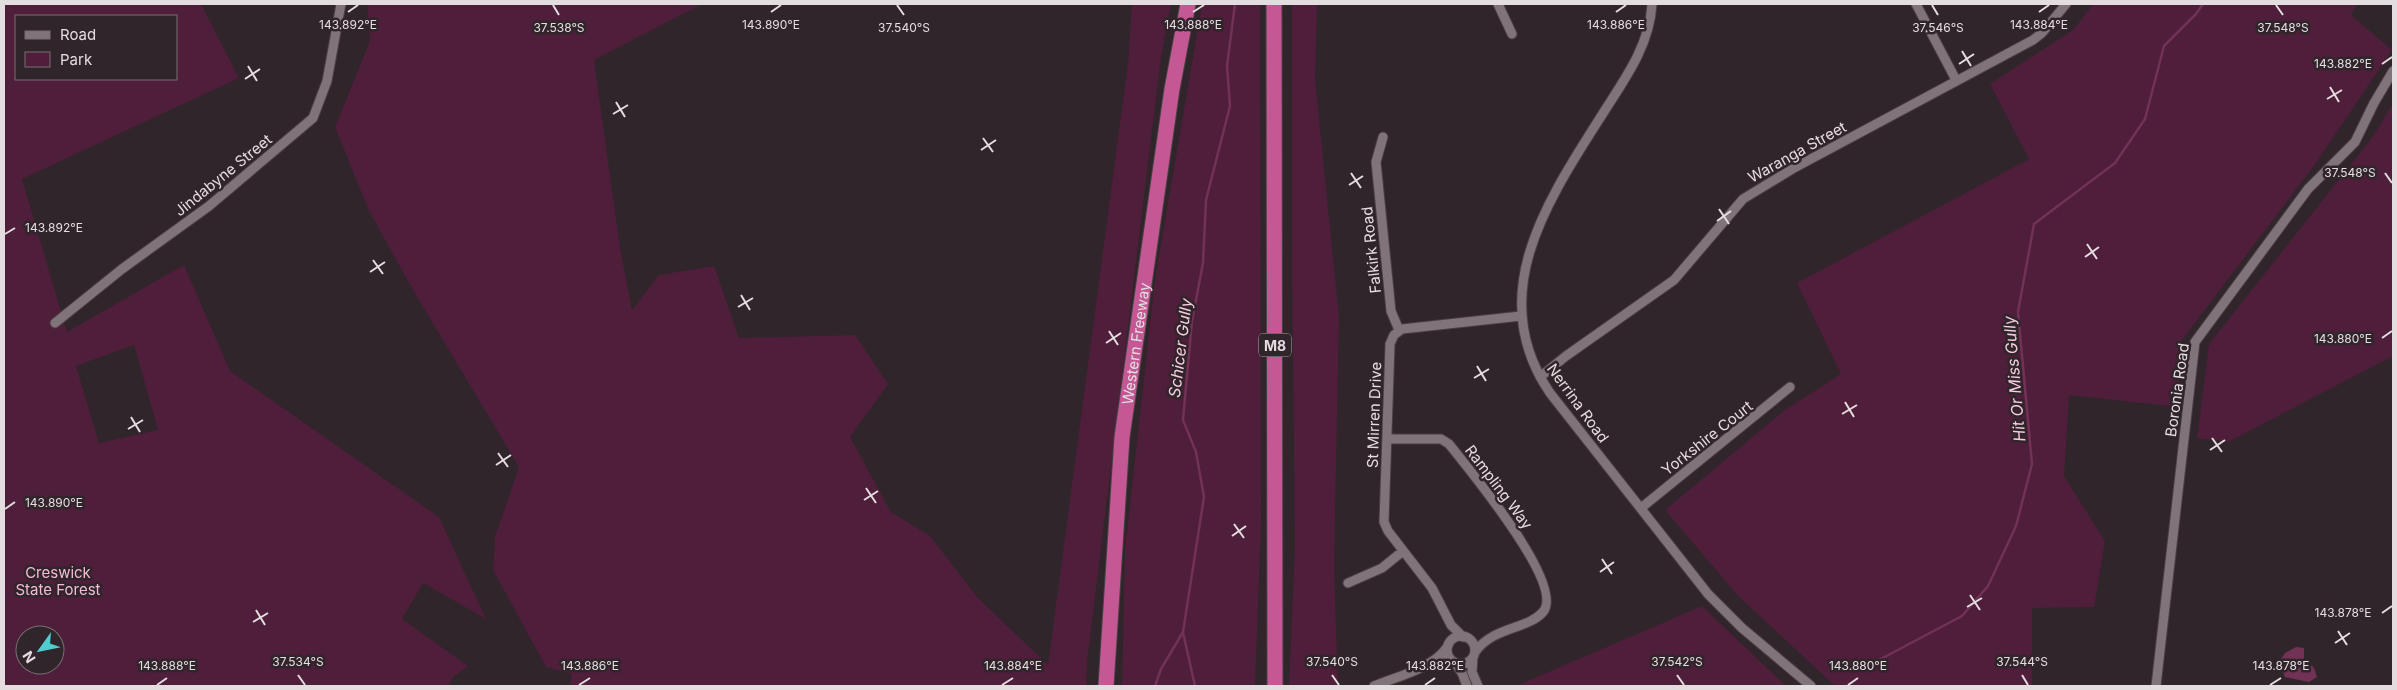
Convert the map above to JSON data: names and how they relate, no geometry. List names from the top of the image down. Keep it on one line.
{"streets":{"highway":["Western Freeway","M8"],"street":["Waranga Street","Jindabyne Street","Falkirk Road","Boronia Road","Nerrina Road","St Mirren Drive","Yorkshire Court","Rampling Way"]},"crossings":[["Waranga Street","Nerrina Road"],["Falkirk Road","St Mirren Drive"],["Nerrina Road","Yorkshire Court"],["St Mirren Drive","Rampling Way"]],"water":["Schicer Gully","Hit Or Miss Gully"],"parks":["Creswick State Forest"],"legend":["Road","Park"],"north":"bottom left","coordinates":["143.888°E","143.884°E","143.892°E","143.890°E","143.886°E","37.538°S","37.540°S","37.546°S","37.548°S","143.882°E","143.880°E","143.878°E","37.534°S","37.542°S","37.544°S"]}
